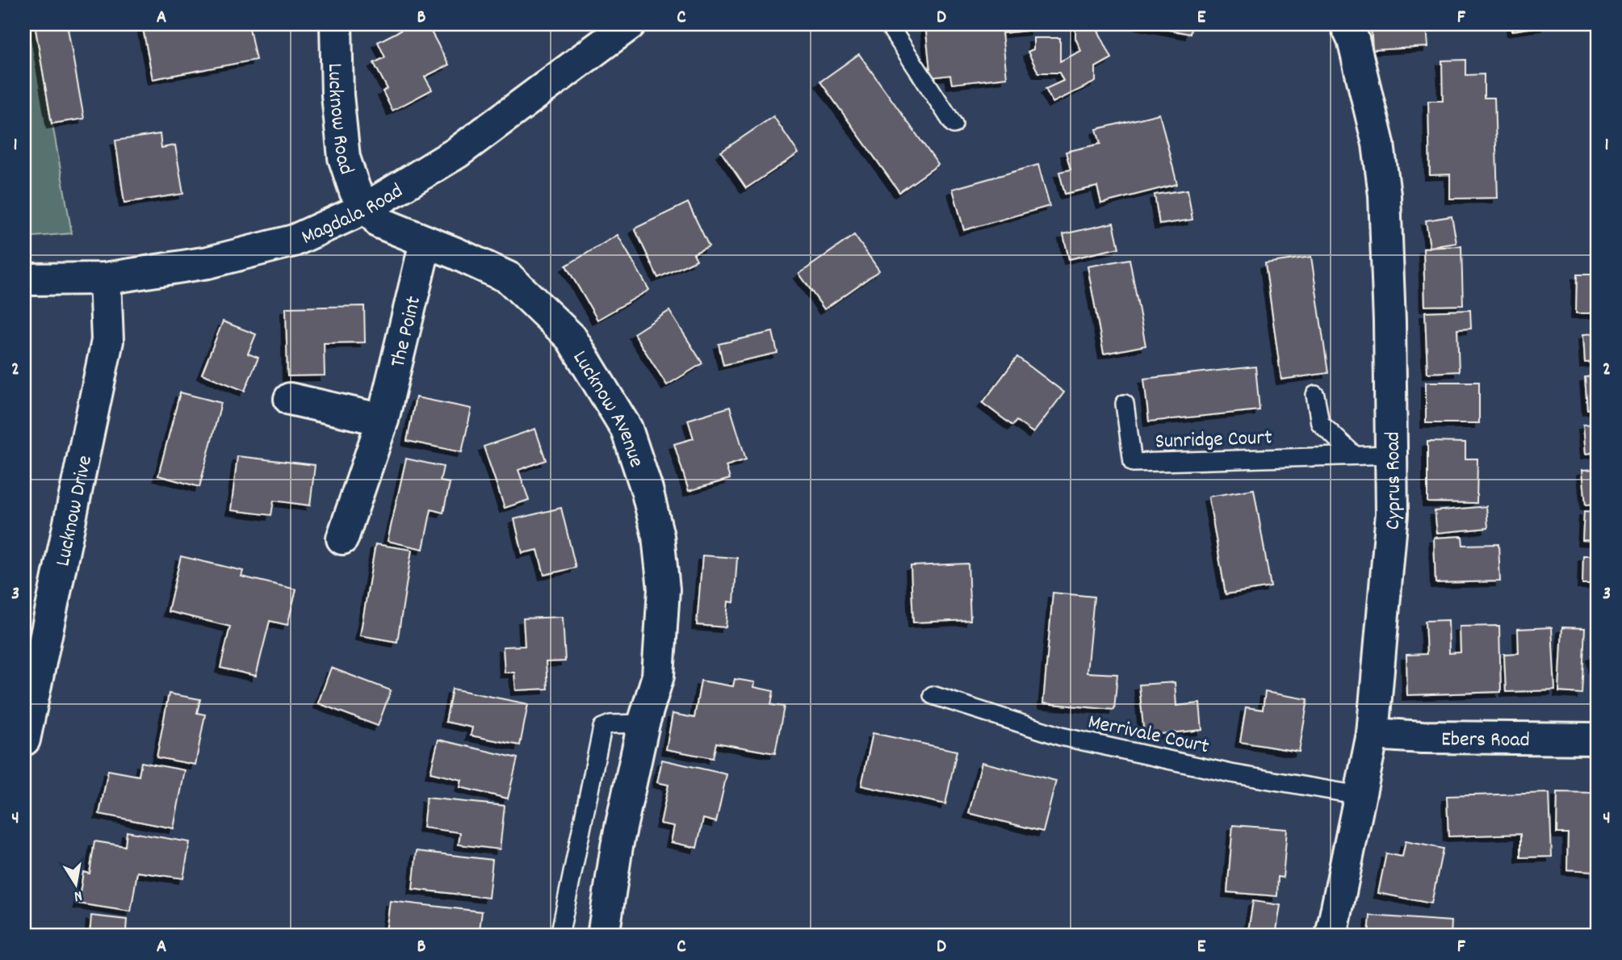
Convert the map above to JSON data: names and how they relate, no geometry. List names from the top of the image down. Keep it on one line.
{"streets":{"street":["Lucknow Road","Magdala Road","The Point","Lucknow Avenue","Cyprus Road","Lucknow Drive","Ebers Road"],"lane":["Sunridge Court","Merrivale Court"]},"crossings":[["Lucknow Road","Magdala Road"],["Lucknow Road","Lucknow Avenue"],["Magdala Road","Lucknow Avenue"],["Magdala Road","Lucknow Drive"],["The Point","Lucknow Avenue"],["Sunridge Court","Cyprus Road"],["Cyprus Road","Merrivale Court"],["Cyprus Road","Ebers Road"]],"north":"bottom","grid":{"columns":["A","B","C","D","E","F"],"rows":["1","2","3","4"]}}
